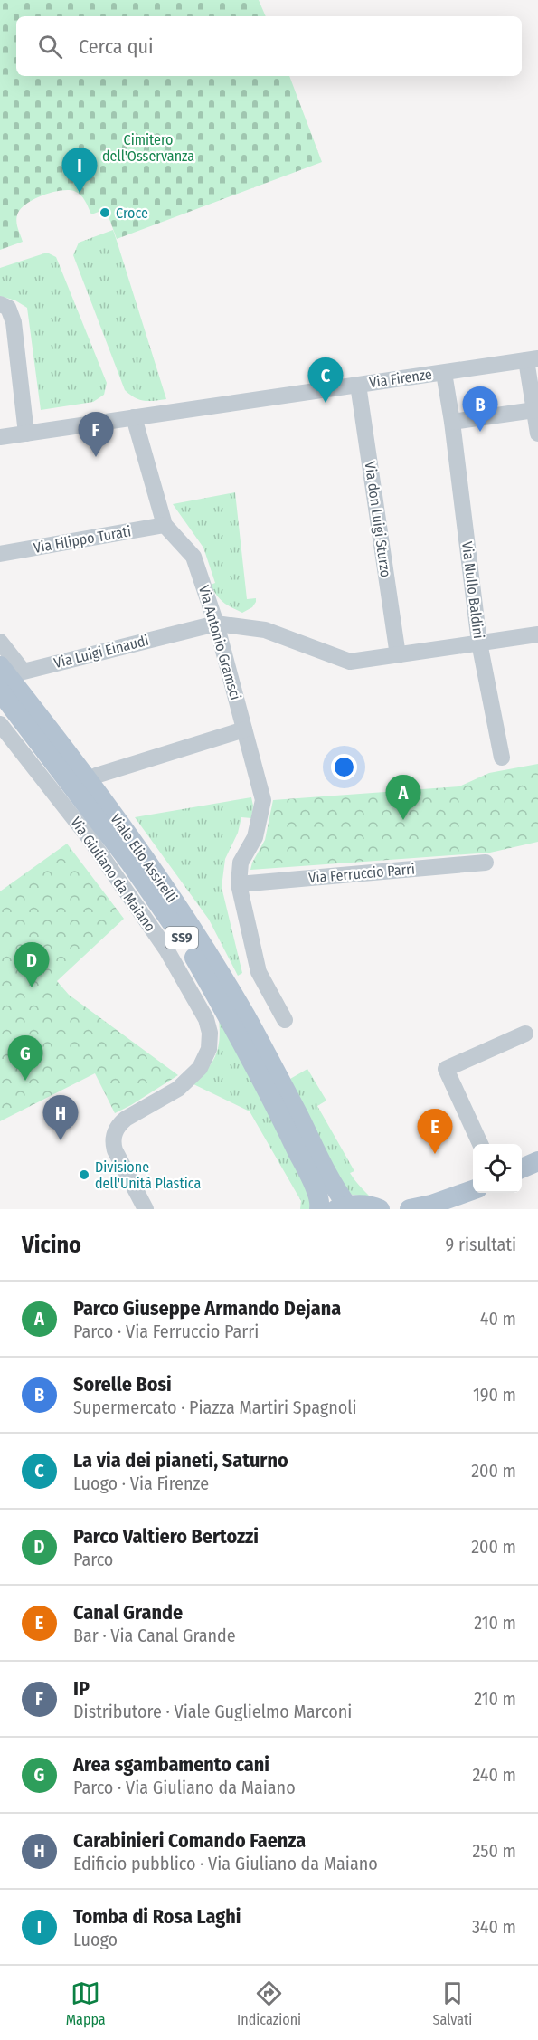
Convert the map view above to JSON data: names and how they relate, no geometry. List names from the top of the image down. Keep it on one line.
{"streets":{"main road":["Viale Elio Assirelli","SS9"],"street":["Via Firenze","Via don Luigi Sturzo","Via Filippo Turati","Via Nullo Baldini","Via Antonio Gramsci","Via Luigi Einaudi","Via Ferruccio Parri","Via Giuliano da Maiano"]},"crossings":[["Via Firenze","Via don Luigi Sturzo"],["Via Firenze","Via Nullo Baldini"],["Via Firenze","Via Antonio Gramsci"],["Via Filippo Turati","Via Antonio Gramsci"],["Via Antonio Gramsci","Via Luigi Einaudi"],["Via Antonio Gramsci","Via Ferruccio Parri"],["Viale Elio Assirelli","SS9"]],"parks":["Cimitero dell'Osservanza"],"places":["Croce","Divisione dell'Unità Plastica"],"page":{"search":"Cerca qui","pins":["I","C","B","F","A","D","G","H","E"],"heading":["Vicino","9 risultati"],"list":[{"mark":"A","name":"Parco Giuseppe Armando Dejana","note":"Parco · Via Ferruccio Parri","value":"40 m"},{"mark":"B","name":"Sorelle Bosi","note":"Supermercato · Piazza Martiri Spagnoli","value":"190 m"},{"mark":"C","name":"La via dei pianeti, Saturno","note":"Luogo · Via Firenze","value":"200 m"},{"mark":"D","name":"Parco Valtiero Bertozzi","note":"Parco","value":"200 m"},{"mark":"E","name":"Canal Grande","note":"Bar · Via Canal Grande","value":"210 m"},{"mark":"F","name":"IP","note":"Distributore · Viale Guglielmo Marconi","value":"210 m"},{"mark":"G","name":"Area sgambamento cani","note":"Parco · Via Giuliano da Maiano","value":"240 m"},{"mark":"H","name":"Carabinieri Comando Faenza","note":"Edificio pubblico · Via Giuliano da Maiano","value":"250 m"},{"mark":"I","name":"Tomba di Rosa Laghi","note":"Luogo","value":"340 m"}],"nav":["Mappa","Indicazioni","Salvati"]}}
